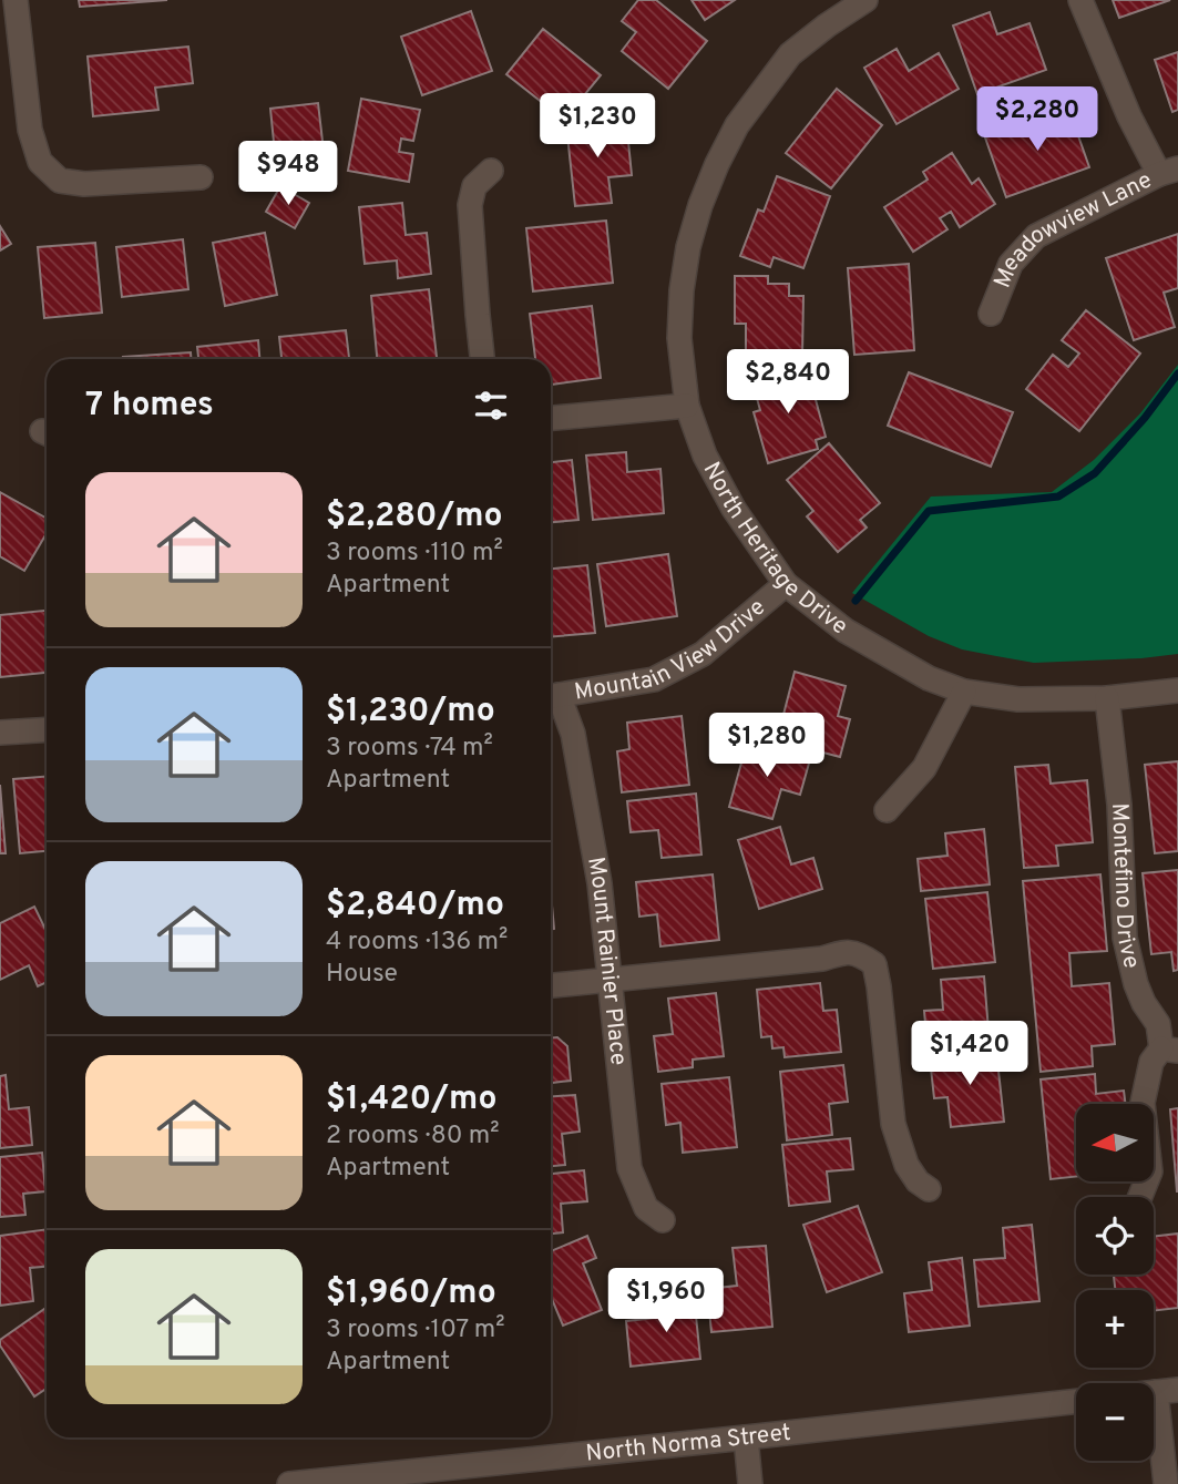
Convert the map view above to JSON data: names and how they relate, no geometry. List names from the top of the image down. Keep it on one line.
{"streets":{"street":["Meadowview Lane","North Heritage Drive","Mountain View Drive","Montefino Drive","Mount Rainier Place","North Norma Street"]},"crossings":[["North Heritage Drive","Mountain View Drive"],["North Heritage Drive","Montefino Drive"],["Mountain View Drive","Mount Rainier Place"]],"north":"left","page":{"price":["$2,280","$1,230","$948","$2,840","$1,280","$1,420","$1,960"],"heading":"7 homes","list":[{"name":"$2,280/mo","note":"3 rooms · 110 m² · Apartment"},{"name":"$1,230/mo","note":"3 rooms · 74 m² · Apartment"},{"name":"$2,840/mo","note":"4 rooms · 136 m² · House"},{"name":"$1,420/mo","note":"2 rooms · 80 m² · Apartment"},{"name":"$1,960/mo","note":"3 rooms · 107 m² · Apartment"}],"map_buttons":["+","−"]}}
